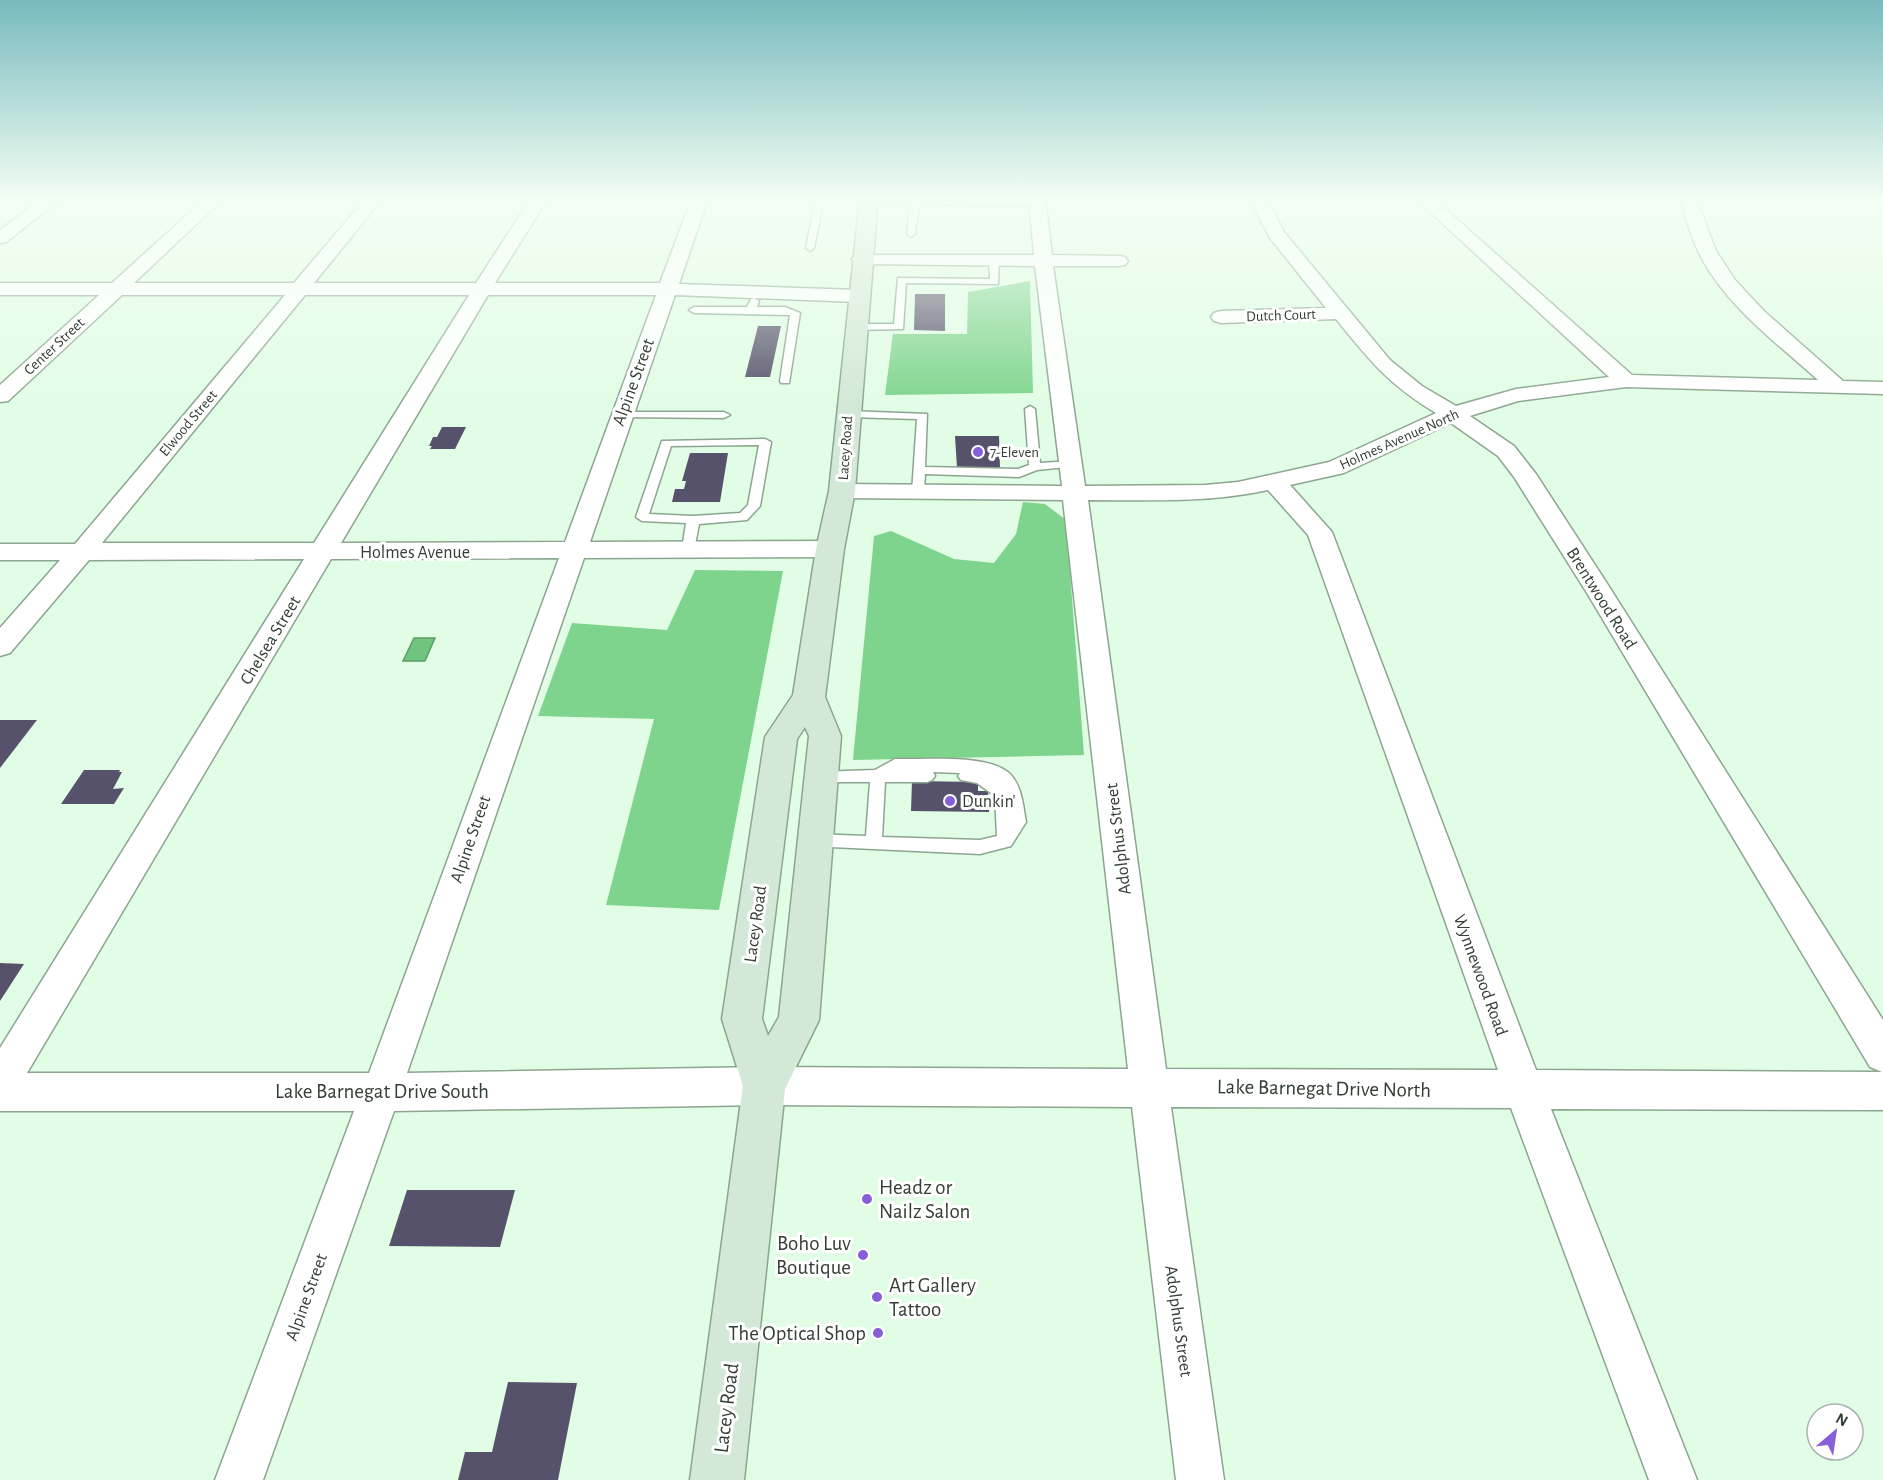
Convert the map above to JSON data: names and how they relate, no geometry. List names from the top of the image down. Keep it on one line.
{"streets":{"main road":["Lacey Road"],"street":["Dutch Court","Center Street","Alpine Street","Elwood Street","Holmes Avenue North","Holmes Avenue","Brentwood Road","Chelsea Street","Adolphus Street","Wynnewood Road","Lake Barnegat Drive North","Lake Barnegat Drive South"]},"crossings":[["Dutch Court","Brentwood Road"],["Alpine Street","Holmes Avenue"],["Alpine Street","Lake Barnegat Drive South"],["Elwood Street","Holmes Avenue"],["Holmes Avenue North","Lacey Road"],["Holmes Avenue North","Brentwood Road"],["Holmes Avenue North","Adolphus Street"],["Holmes Avenue North","Wynnewood Road"],["Lacey Road","Holmes Avenue"],["Lacey Road","Lake Barnegat Drive North"],["Lacey Road","Lake Barnegat Drive South"],["Holmes Avenue","Chelsea Street"],["Adolphus Street","Lake Barnegat Drive North"],["Wynnewood Road","Lake Barnegat Drive North"],["Lake Barnegat Drive North","Lake Barnegat Drive South"]],"places":["7-Eleven","Dunkin'","Headz or Nailz Salon","Boho Luv Boutique","Art Gallery Tattoo","The Optical Shop"],"north":"top right"}
